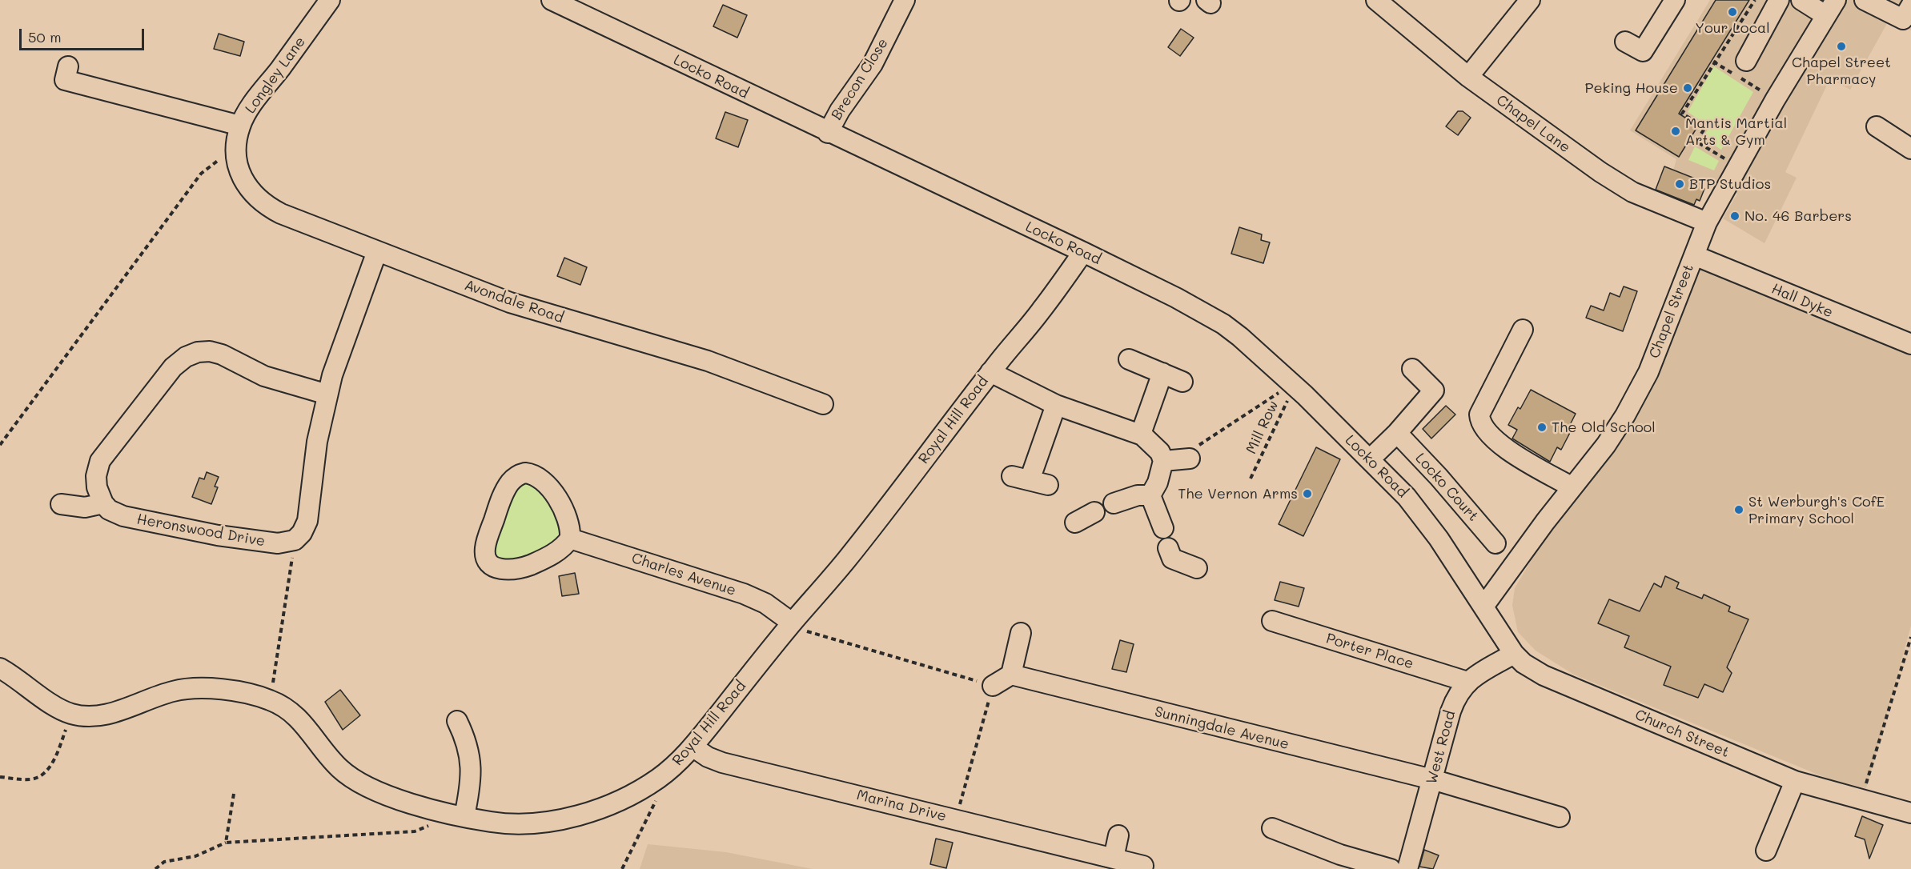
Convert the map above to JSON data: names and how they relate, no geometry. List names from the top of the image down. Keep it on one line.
{"streets":{"street":["Longley Lane","Locko Road","Brecon Close","Chapel Lane","Hall Dyke","Avondale Road","Chapel Street","Royal Hill Road","Locko Court","Heronswood Drive","Charles Avenue","Porter Place","Sunningdale Avenue","Church Street","West Road","Marina Drive"],"path":["Mill Row"]},"crossings":[["Longley Lane","Avondale Road"],["Locko Road","Brecon Close"],["Locko Road","Chapel Street"],["Locko Road","Royal Hill Road"],["Locko Road","Mill Row"],["Locko Road","Church Street"],["Chapel Lane","Chapel Street"],["Hall Dyke","Chapel Street"],["Chapel Street","Church Street"],["Royal Hill Road","Charles Avenue"],["Royal Hill Road","Marina Drive"],["Porter Place","West Road"],["Sunningdale Avenue","West Road"],["Church Street","West Road"]],"places":["Your Local","Chapel Street Pharmacy","Peking House","Mantis Martial Arts & Gym","BTP Studios","No. 46 Barbers","The Old School","The Vernon Arms","St Werburgh's CofE Primary School"],"scale_bar":"50 m"}
